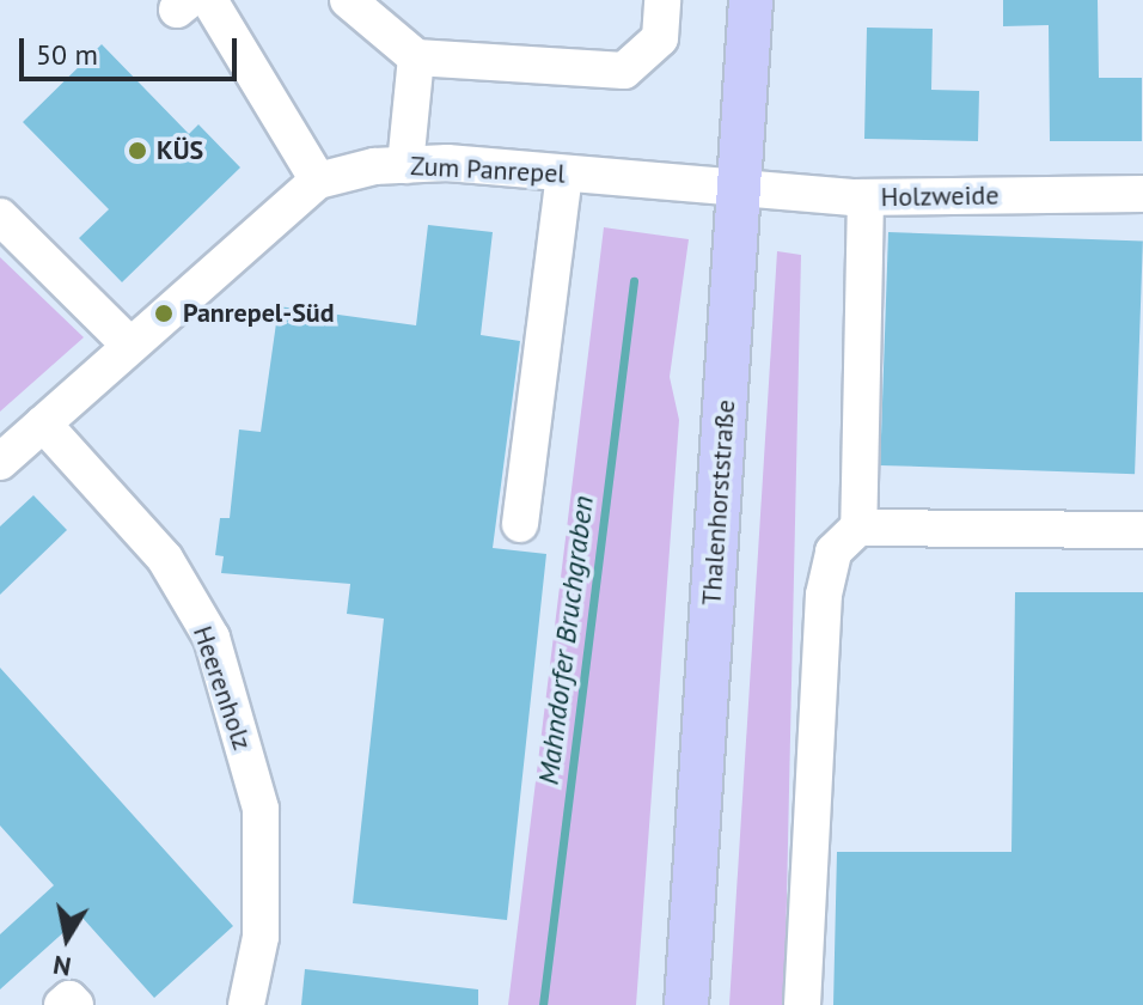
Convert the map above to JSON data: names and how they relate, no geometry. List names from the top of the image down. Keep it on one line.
{"streets":{"main road":["Thalenhorststraße"],"street":["Zum Panrepel","Holzweide","Heerenholz"]},"crossings":[["Zum Panrepel","Holzweide"],["Zum Panrepel","Thalenhorststraße"],["Holzweide","Thalenhorststraße"]],"water":["Mahndorfer Bruchgraben"],"places":["KÜS","Panrepel-Süd"],"scale_bar":"50 m","north":"bottom"}
